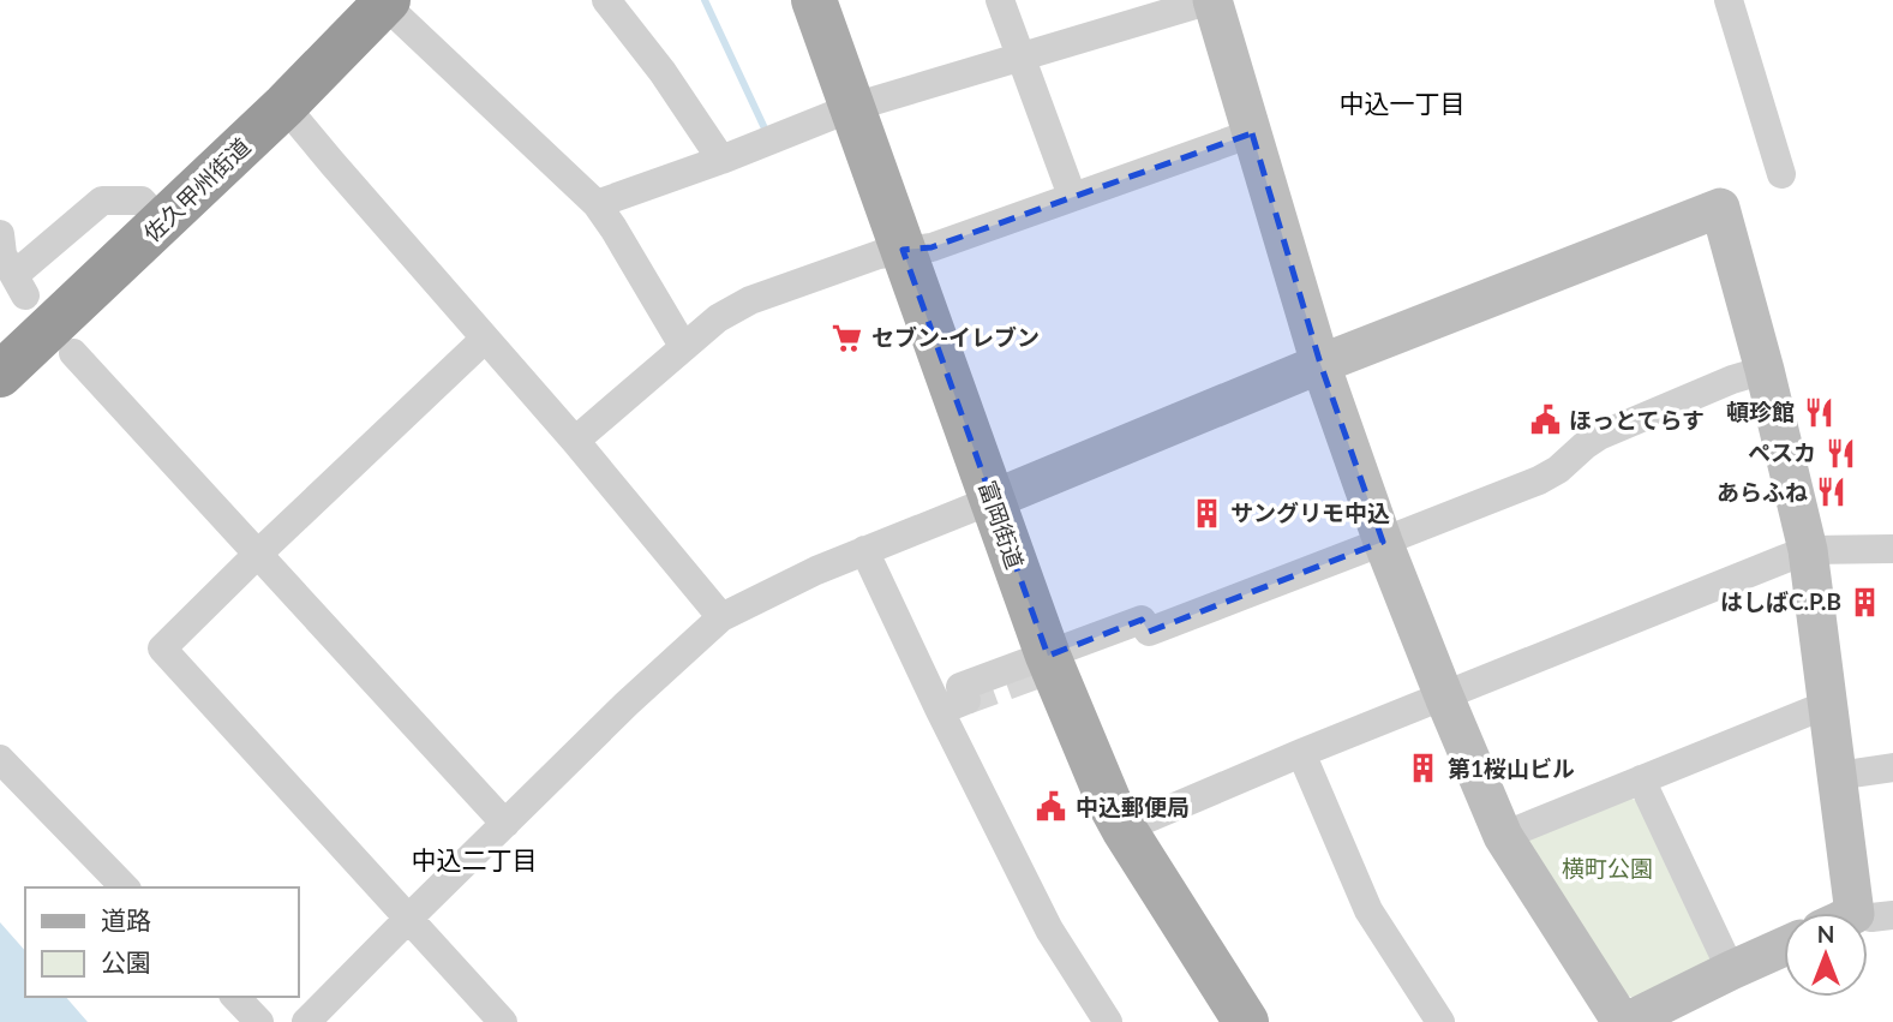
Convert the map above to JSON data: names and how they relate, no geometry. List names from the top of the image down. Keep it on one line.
{"streets":{"highway":["佐久甲州街道"],"main road":["富岡街道"]},"districts":["中込一丁目","中込二丁目"],"parks":["横町公園"],"places":{"supermarket":["セブン-イレブン"],"restaurant":["頓珍館","ペスカ","あらふね"],"public building":["ほっとてらす","中込郵便局"],"building":["サングリモ中込","はしばC.P.B","第1桜山ビル"]},"legend":["道路","公園"],"north":"top"}
